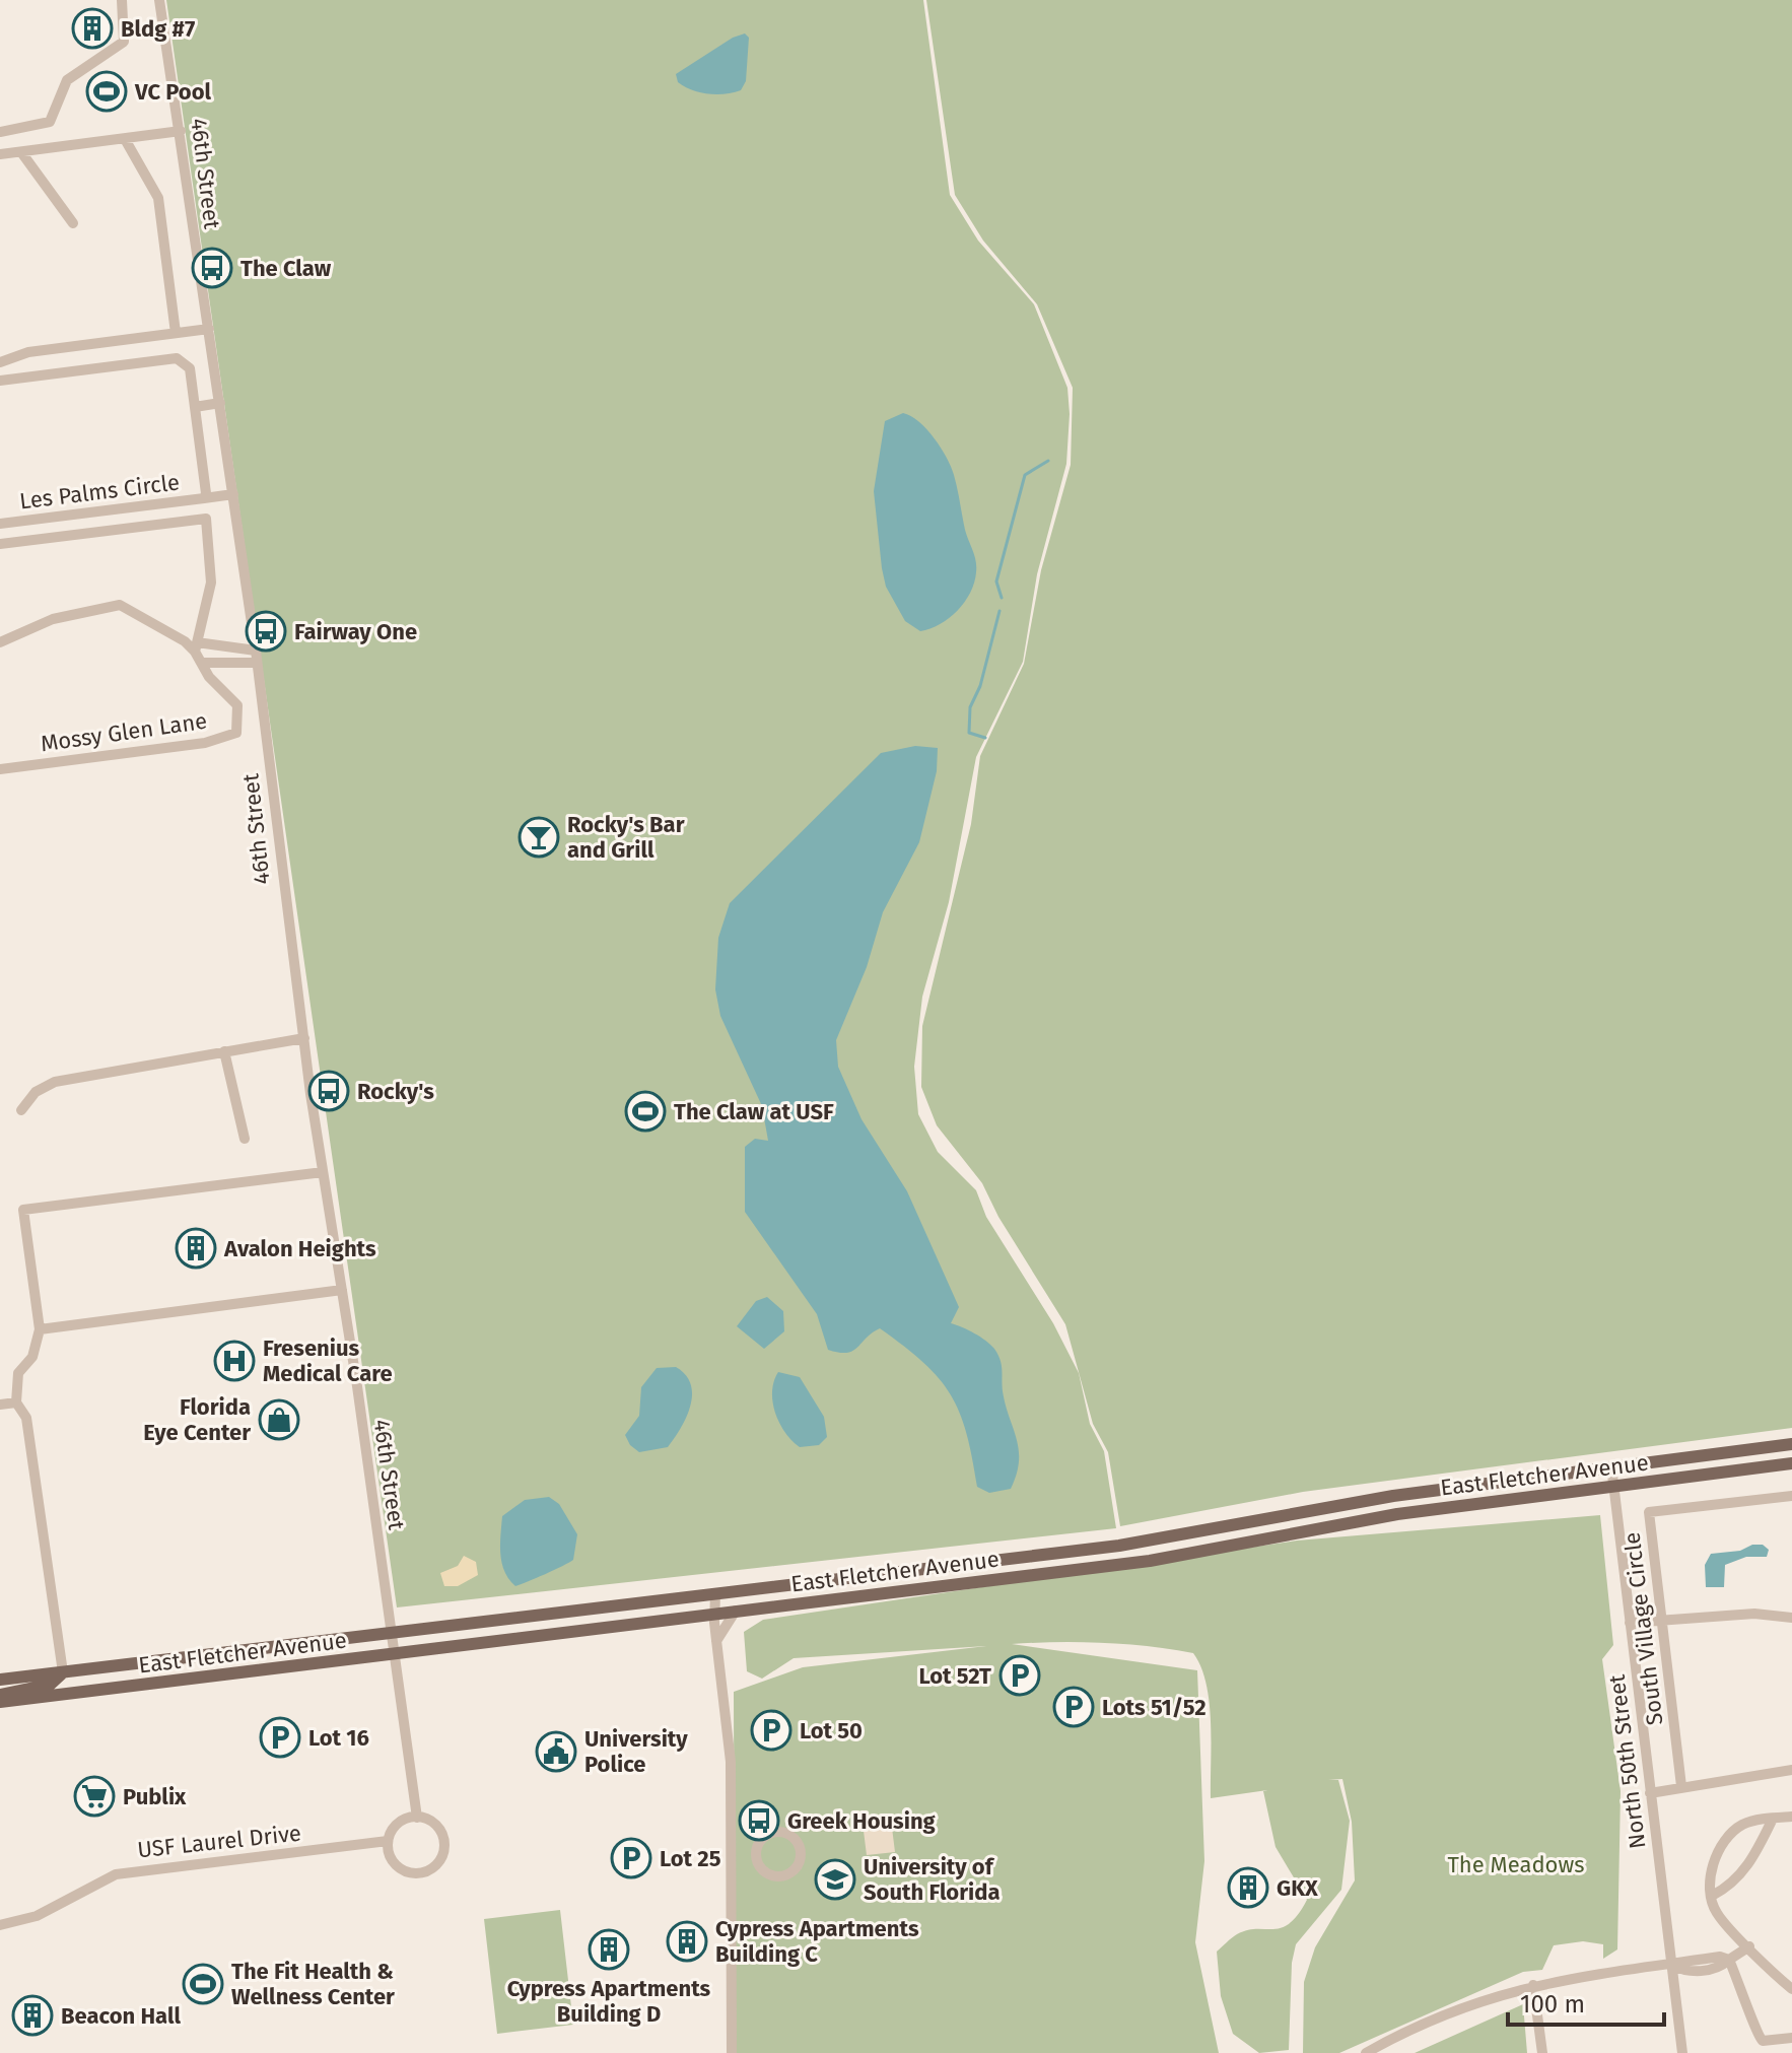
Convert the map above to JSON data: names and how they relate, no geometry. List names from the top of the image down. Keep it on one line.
{"streets":{"main road":["East Fletcher Avenue"],"street":["46th Street","Les Palms Circle","Mossy Glen Lane","South Village Circle","North 50th Street","USF Laurel Drive"]},"crossings":[["46th Street","Les Palms Circle"],["46th Street","East Fletcher Avenue"],["East Fletcher Avenue","North 50th Street"]],"parks":["The Meadows"],"places":{"building":["Bldg #7","Avalon Heights","GKX","Cypress Apartments Building C","Cypress Apartments Building D","Beacon Hall"],"sports":["VC Pool","The Claw at USF","The Fit Health & Wellness Center"],"bus stop":["The Claw","Fairway One","Rocky's","Greek Housing"],"bar":["Rocky's Bar and Grill"],"hospital":["Fresenius Medical Care"],"shop":["Florida Eye Center"],"parking":["Lot 52T","Lots 51/52","Lot 50","Lot 16","Lot 25"],"public building":["University Police"],"supermarket":["Publix"],"school or university":["University of South Florida"]},"scale_bar":"100 m"}
